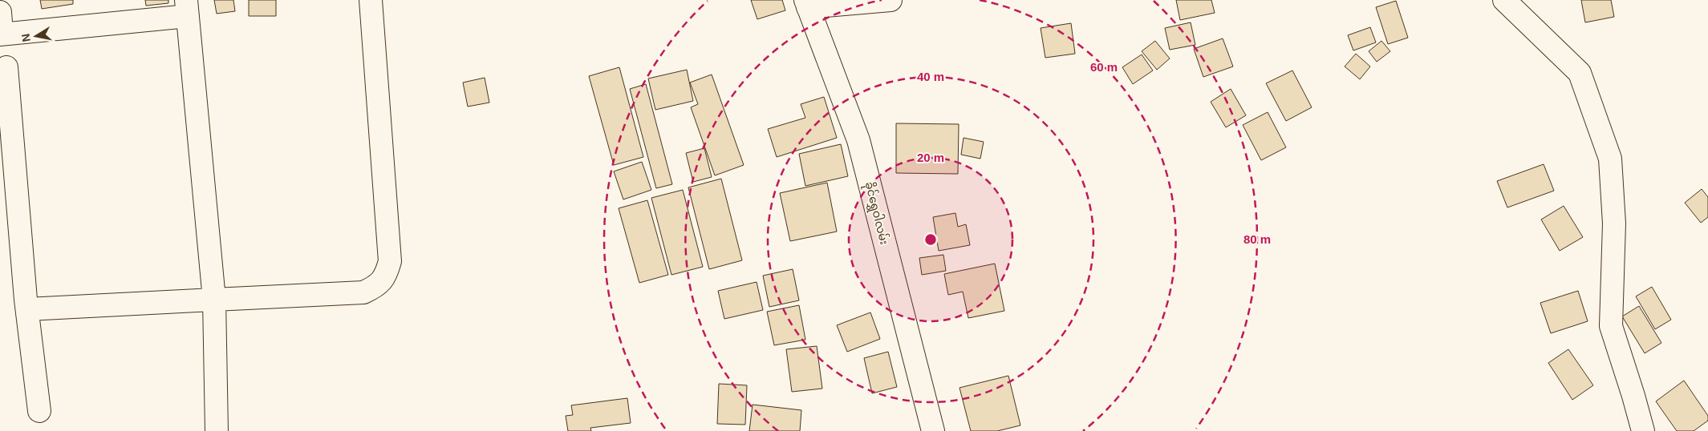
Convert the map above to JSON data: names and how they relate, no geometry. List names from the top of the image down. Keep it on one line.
{"streets":{"street":["ခိုင်ရွှေဝါလမ်း"]},"north":"left","rings":["60 m","40 m","20 m","80 m"]}
